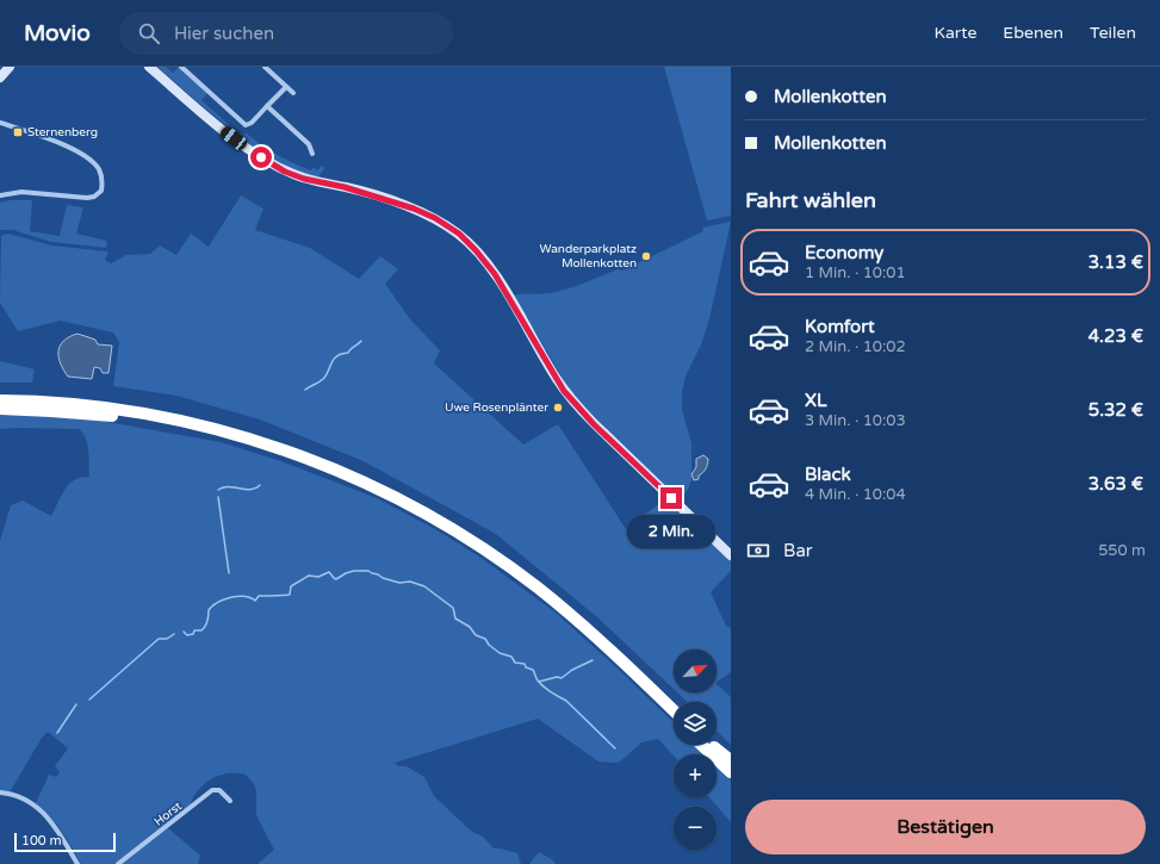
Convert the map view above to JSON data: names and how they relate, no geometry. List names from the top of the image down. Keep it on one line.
{"streets":{"street":["Horst"]},"places":{"transit":["Sternenberg"],"other":["Wanderparkplatz Mollenkotten","Uwe Rosenplänter"]},"scale_bar":"100 m","north":"top right","page":{"header":"Movio","search":"Hier suchen","nav":["Karte","Ebenen","Teilen"],"banner":["Mollenkotten","Mollenkotten"],"heading":"Fahrt wählen","list":[{"name":"Economy","note":"1 Min. · 10:01","value":"3.13 €"},{"name":"Komfort","note":"2 Min. · 10:02","value":"4.23 €"},{"name":"XL","note":"3 Min. · 10:03","value":"5.32 €"},{"name":"Black","note":"4 Min. · 10:04","value":"3.63 €"}],"bubble":"2 Min.","pay":["Bar","550 m"],"map_buttons":["+","−"],"buttons":"Bestätigen","scale":"100 m"}}
